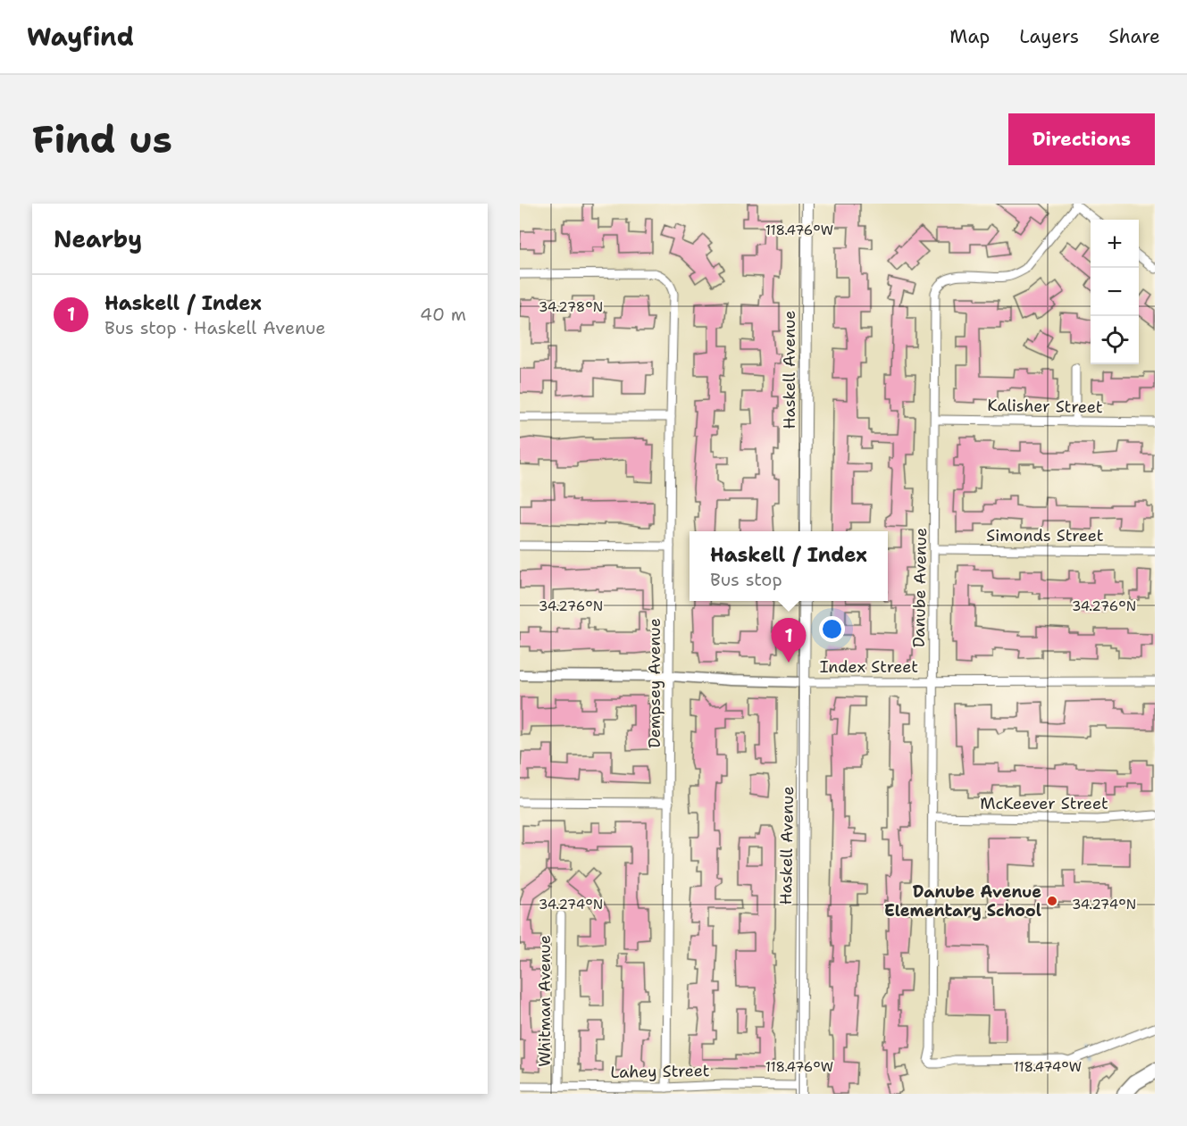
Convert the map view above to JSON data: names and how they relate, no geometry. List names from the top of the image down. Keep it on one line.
{"streets":{"main road":["Haskell Avenue"],"street":["Kalisher Street","Simonds Street","Danube Avenue","Index Street","Dempsey Avenue","McKeever Street","Whitman Avenue","Lahey Street"]},"crossings":[["Haskell Avenue","Index Street"],["Haskell Avenue","Lahey Street"],["Kalisher Street","Danube Avenue"],["Simonds Street","Danube Avenue"],["Danube Avenue","Index Street"],["Danube Avenue","McKeever Street"],["Index Street","Dempsey Avenue"],["Dempsey Avenue","Lahey Street"],["Whitman Avenue","Lahey Street"]],"places":["Danube Avenue Elementary School"],"page":{"header":"Wayfind","nav":["Map","Layers","Share"],"buttons":"Directions","title":"Find us","heading":"Nearby","map_buttons":["+","−"],"list":[{"mark":"1","name":"Haskell / Index","note":"Bus stop · Haskell Avenue","value":"40 m"}],"popup":["Haskell / Index","Bus stop"],"pins":"1"},"coordinates":["118.476°W","34.278°N","34.276°N","34.274°N","118.474°W"]}
